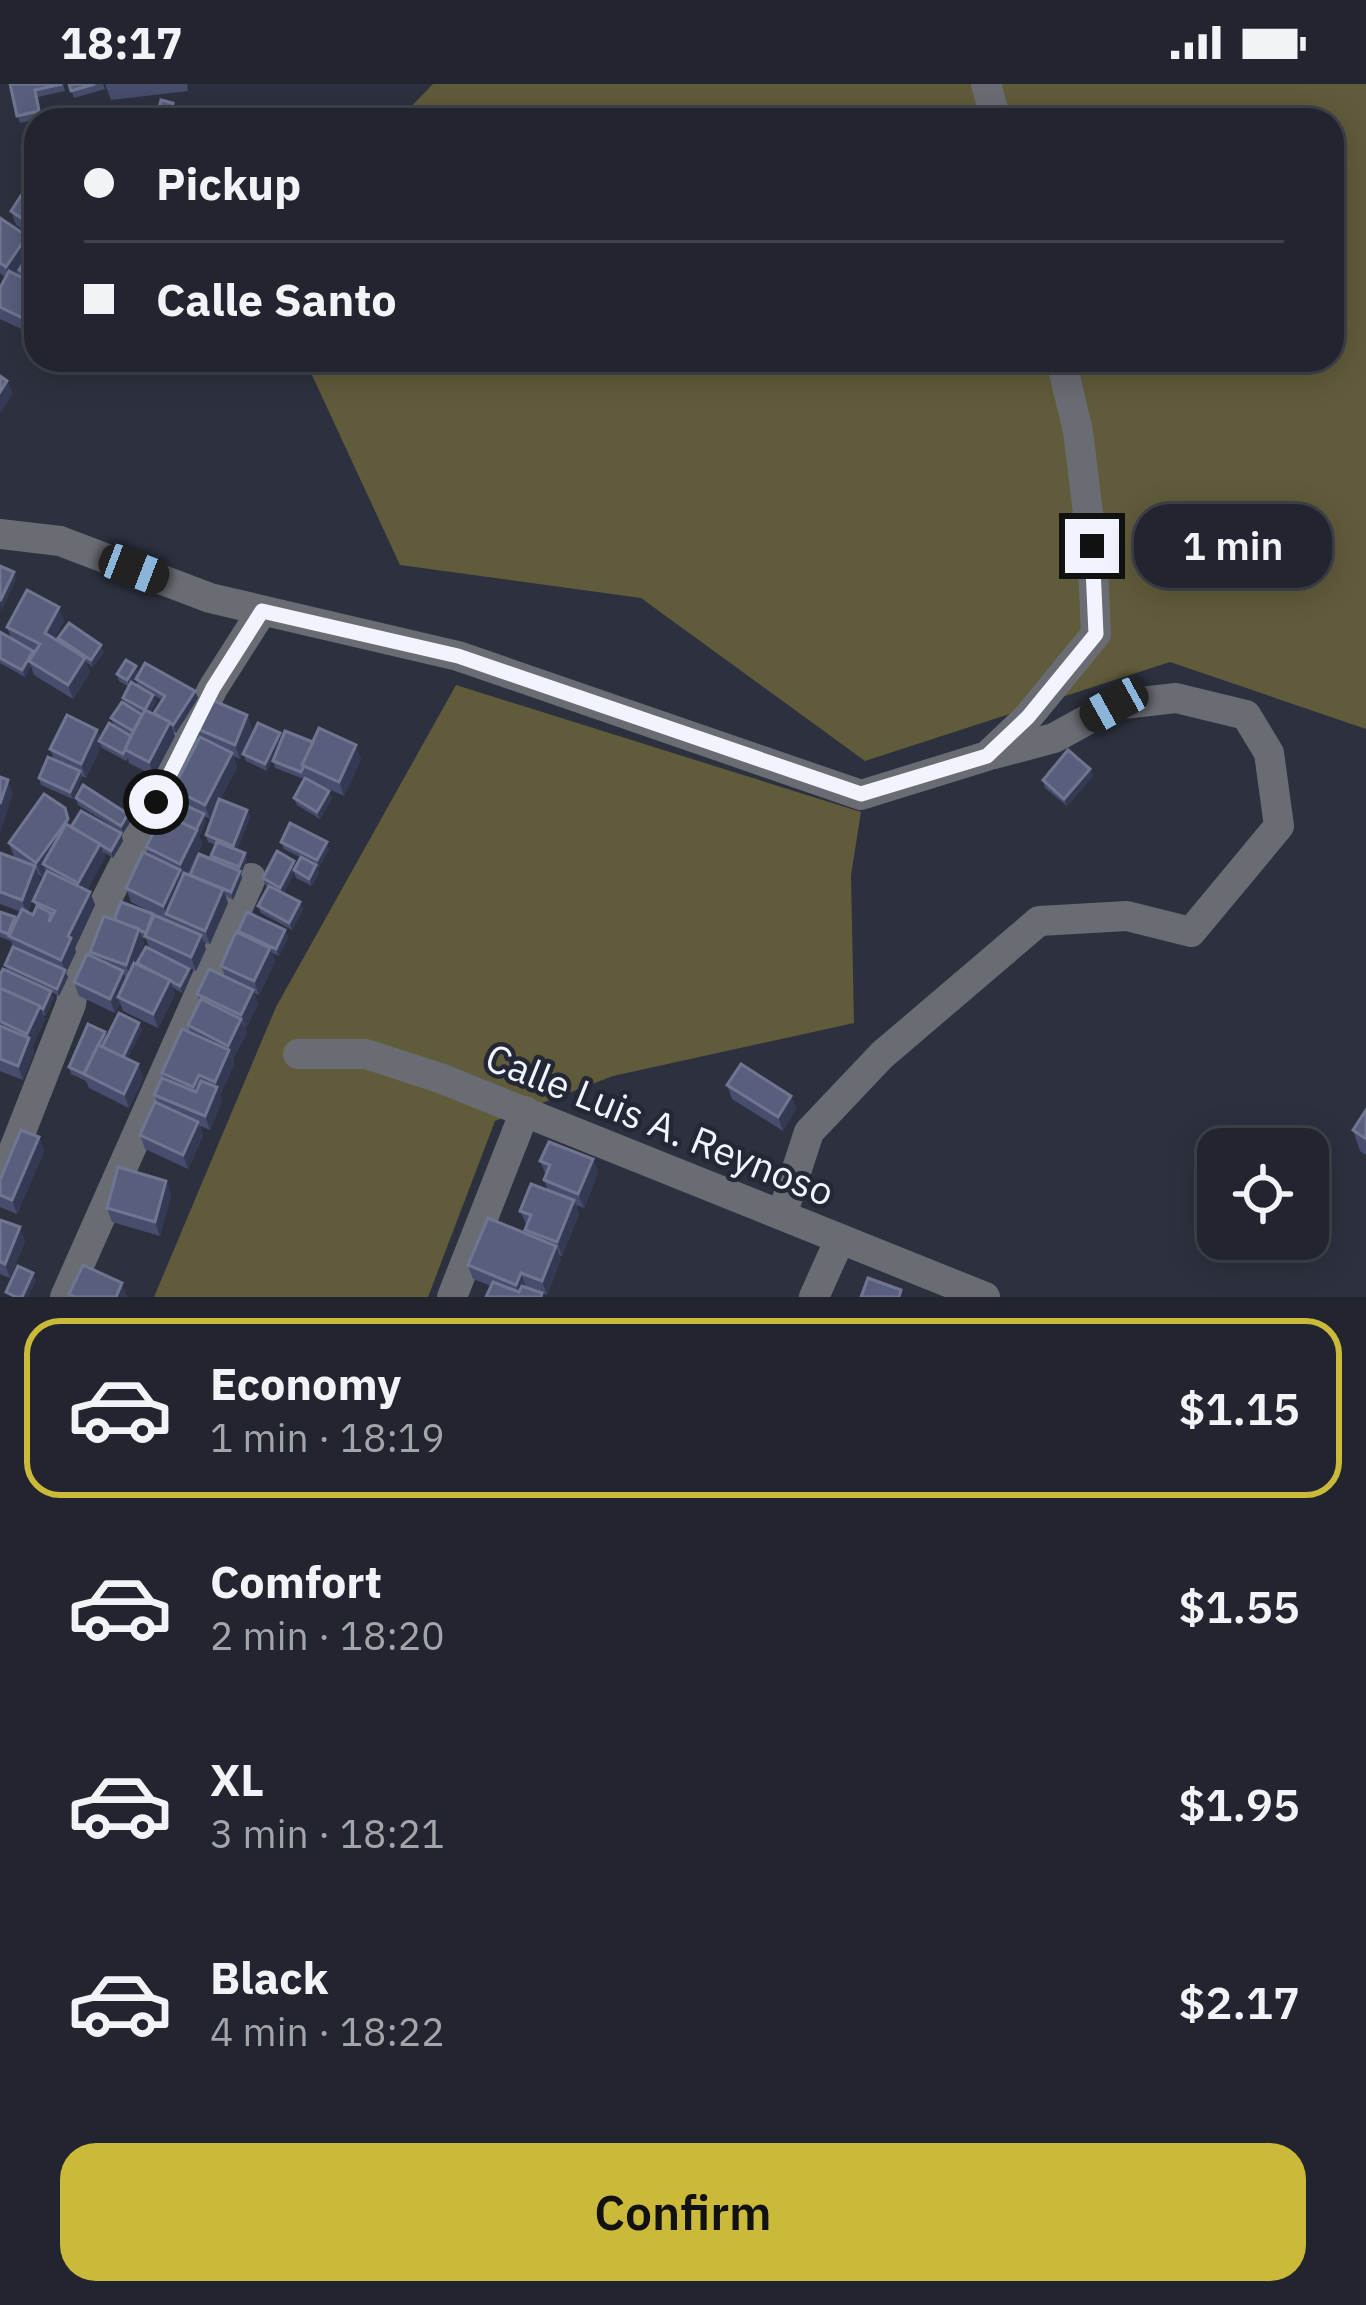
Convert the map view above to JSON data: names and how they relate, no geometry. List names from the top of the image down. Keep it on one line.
{"streets":{"street":["Calle Luis A. Reynoso"]},"page":{"status":"18:17","banner":["Pickup","Calle Santo"],"bubble":"1 min","list":[{"name":"Economy","note":"1 min · 18:19","value":"$1.15"},{"name":"Comfort","note":"2 min · 18:20","value":"$1.55"},{"name":"XL","note":"3 min · 18:21","value":"$1.95"},{"name":"Black","note":"4 min · 18:22","value":"$2.17"}],"buttons":"Confirm"}}
